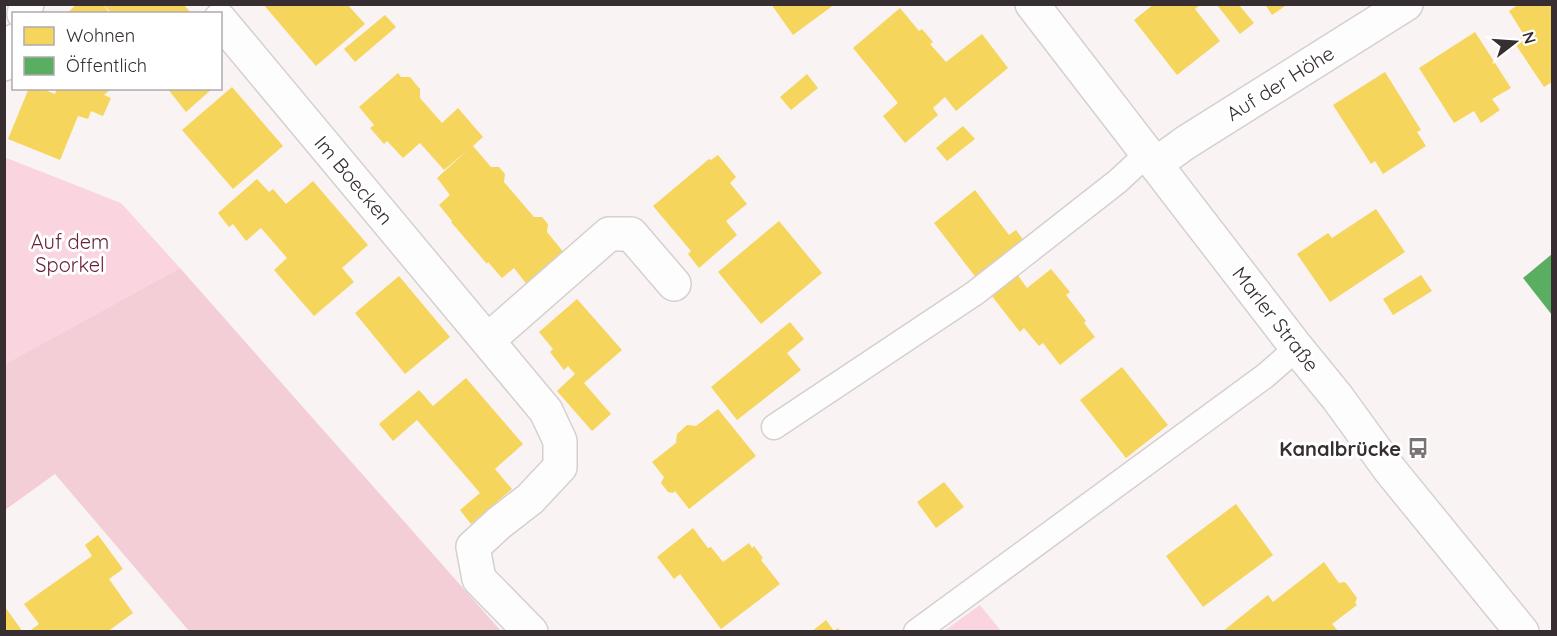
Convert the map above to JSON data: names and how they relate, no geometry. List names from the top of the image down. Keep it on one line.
{"streets":{"street":["Auf der Höhe","Im Boecken","Marler Straße"]},"crossings":[["Auf der Höhe","Marler Straße"]],"parks":["Auf dem Sporkel"],"places":{"bus stop":["Kanalbrücke"]},"legend":["Wohnen","Öffentlich"],"north":"right"}
